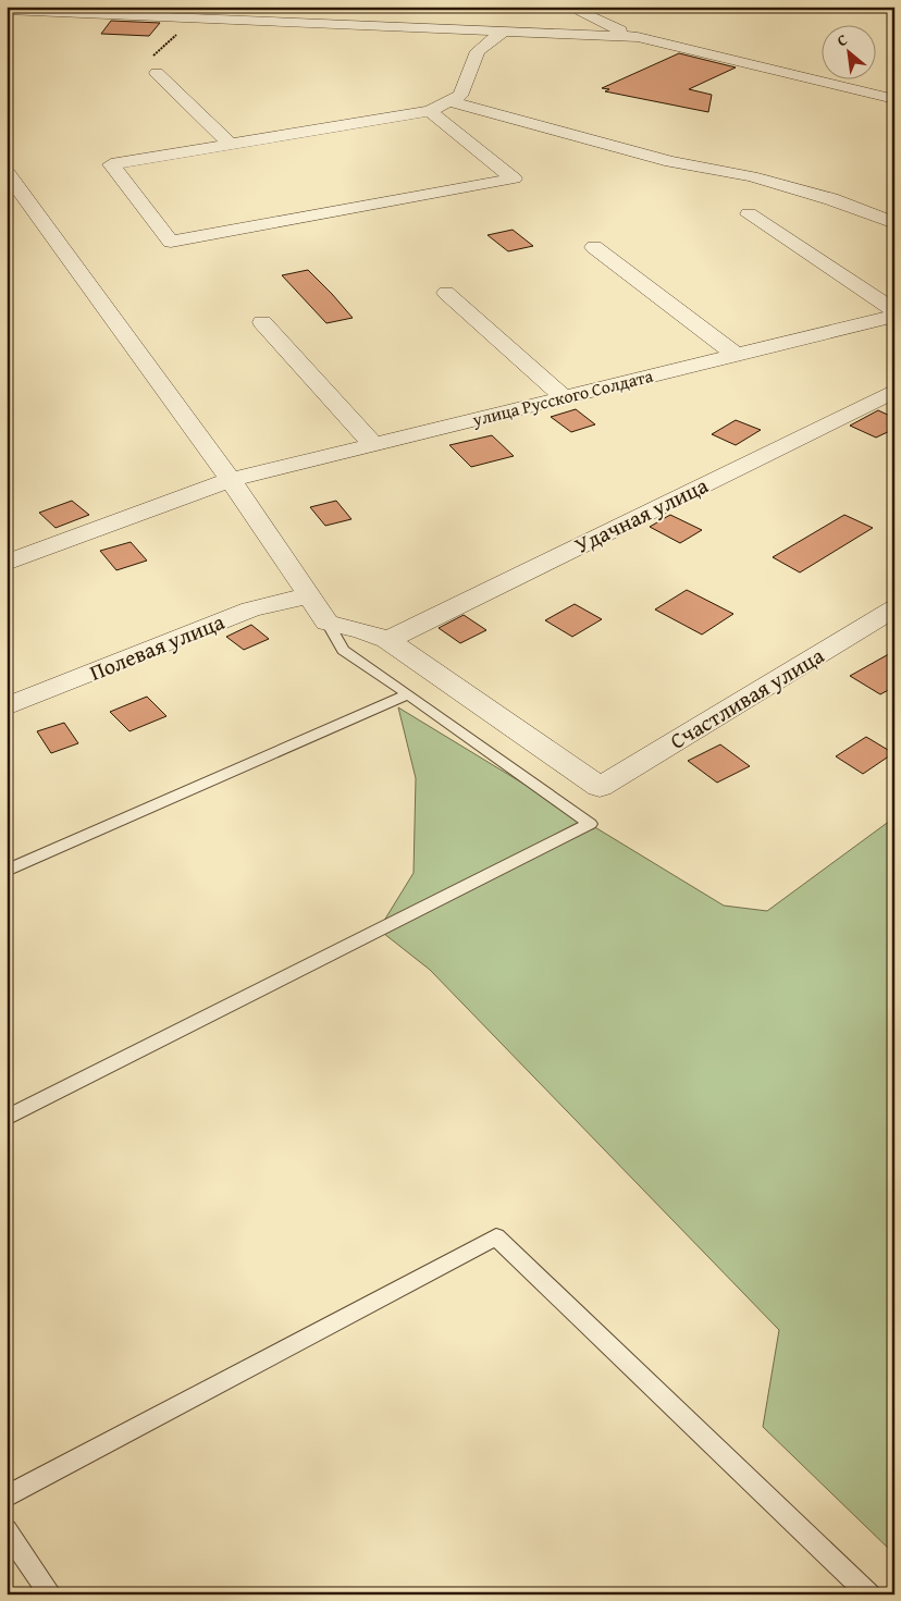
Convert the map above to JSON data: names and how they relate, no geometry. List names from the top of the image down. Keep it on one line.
{"streets":{"street":["улица Русского Солдата","Удачная улица","Полевая улица","Счастливая улица"]},"crossings":[["Удачная улица","Счастливая улица"]],"north":"top left"}
